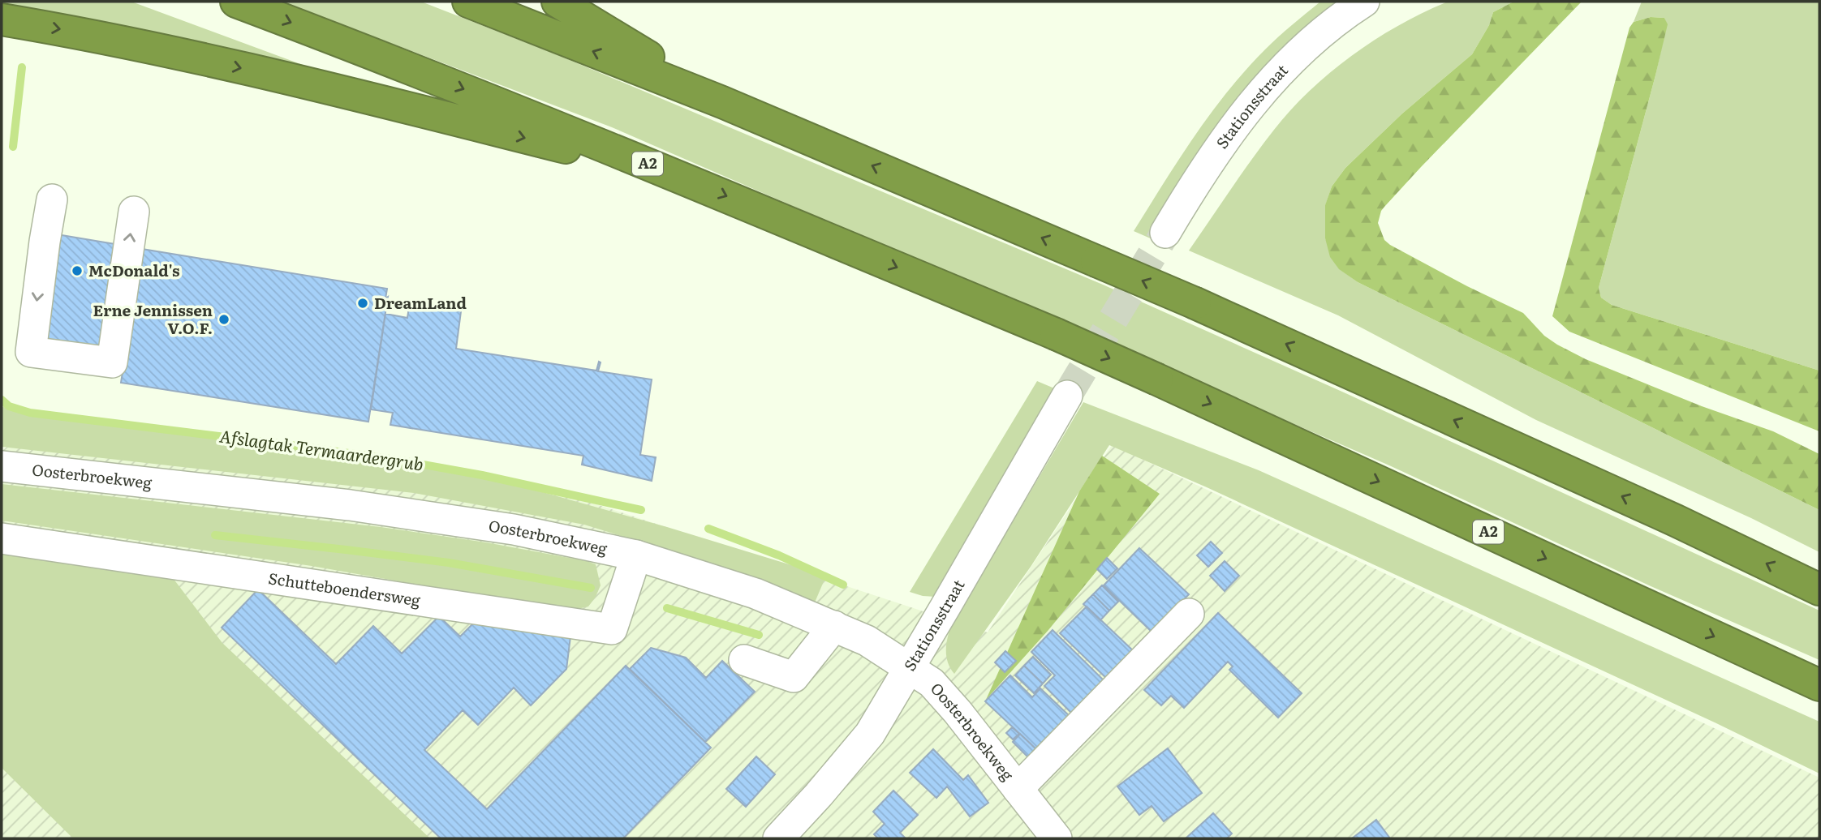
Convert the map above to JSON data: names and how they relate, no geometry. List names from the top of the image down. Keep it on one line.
{"streets":{"highway":["A2"],"street":["Stationsstraat","Oosterbroekweg","Schutteboendersweg"]},"crossings":[["Stationsstraat","Oosterbroekweg"],["Oosterbroekweg","Schutteboendersweg"]],"water":["Afslagtak Termaardergrub"],"places":["McDonald's","DreamLand","Erne Jennissen V.O.F."]}
